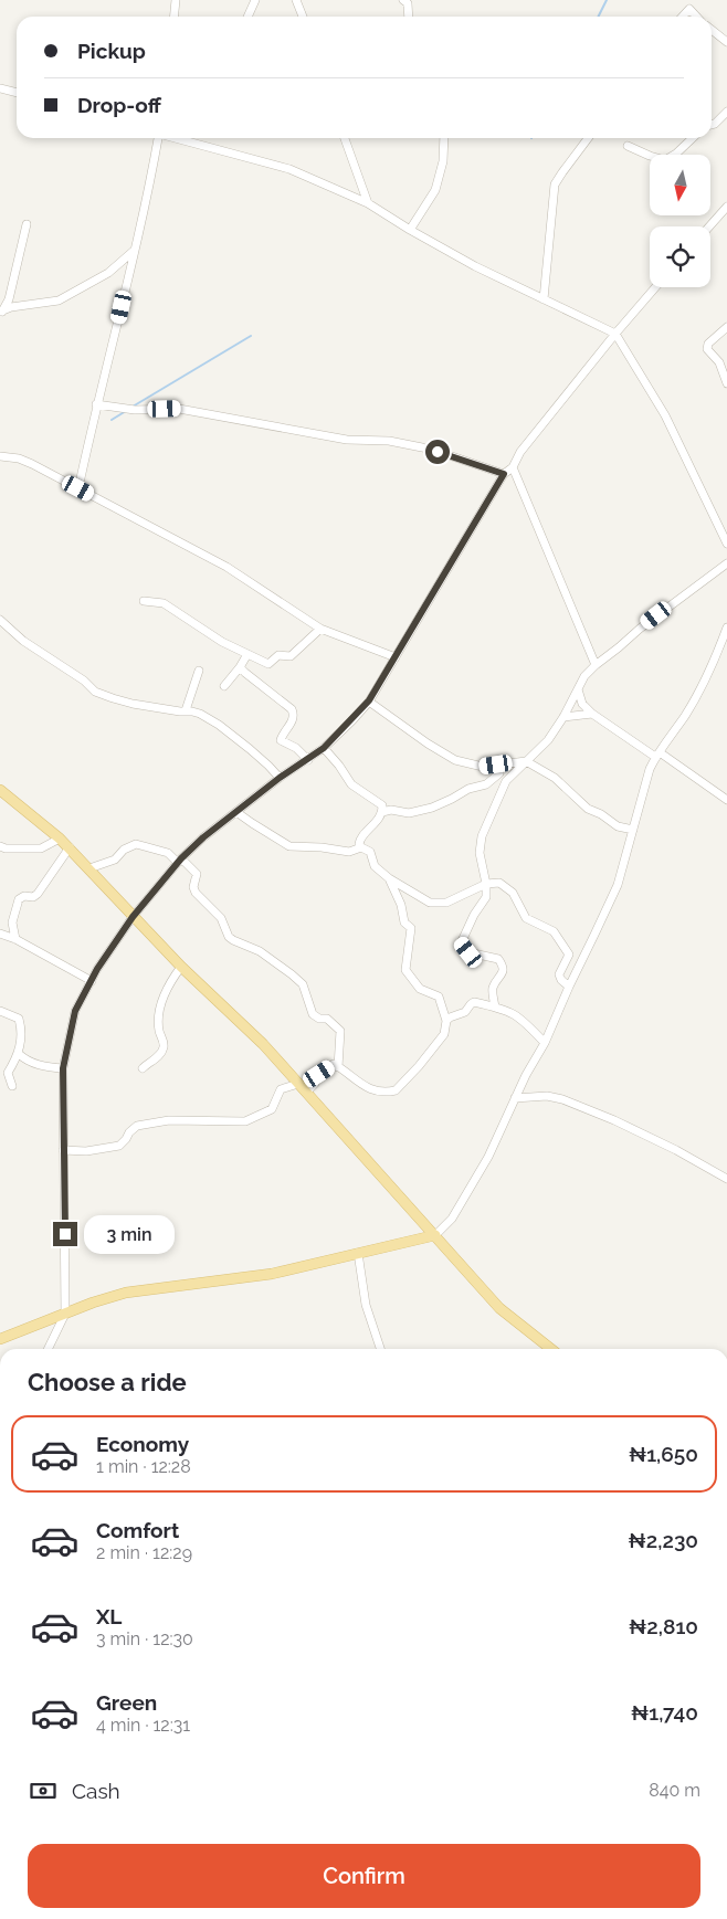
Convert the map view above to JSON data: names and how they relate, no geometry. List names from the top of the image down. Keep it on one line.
{"north":"bottom","page":{"banner":["Pickup","Drop-off"],"bubble":"3 min","heading":"Choose a ride","list":[{"name":"Economy","note":"1 min · 12:28","value":"₦1,650"},{"name":"Comfort","note":"2 min · 12:29","value":"₦2,230"},{"name":"XL","note":"3 min · 12:30","value":"₦2,810"},{"name":"Green","note":"4 min · 12:31","value":"₦1,740"}],"pay":["Cash","840 m"],"buttons":"Confirm"}}
